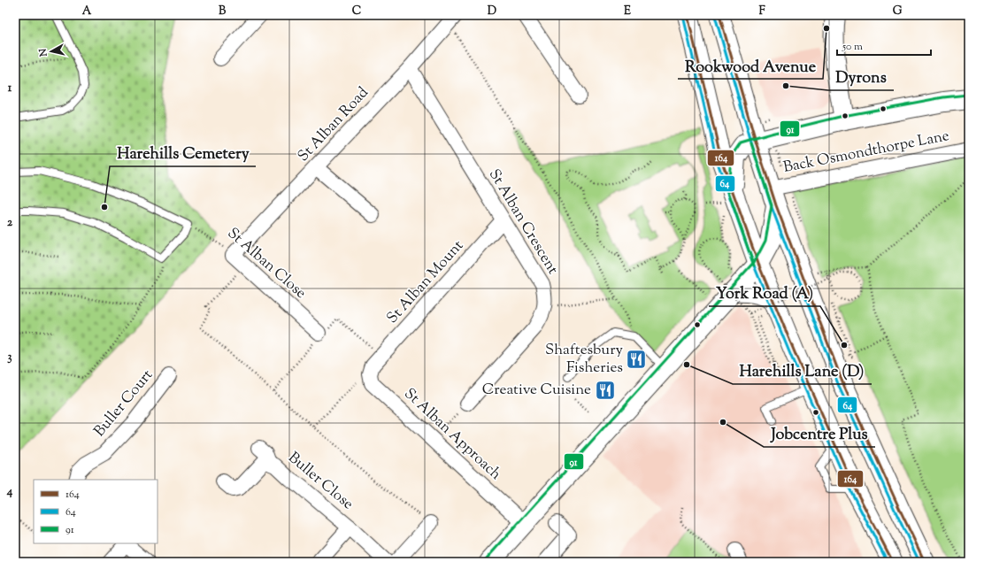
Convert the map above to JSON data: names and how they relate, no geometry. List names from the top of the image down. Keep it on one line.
{"streets":{"street":["St Alban Road","Back Osmondthorpe Lane","St Alban Crescent","St Alban Close","St Alban Mount","Buller Court","St Alban Approach","Buller Close"]},"crossings":[["St Alban Road","St Alban Crescent"],["St Alban Road","St Alban Close"],["St Alban Crescent","St Alban Mount"],["St Alban Mount","St Alban Approach"]],"places":{"other":["Rookwood Avenue","Dyrons","Harehills Cemetery","York Road (A)","Harehills Lane (D)","Jobcentre Plus"],"restaurant":["Shaftesbury Fisheries","Creative Cuisine"]},"lines":["transit line 164","transit line 64","transit line 91"],"legend":["164","64","91"],"scale_bar":"50 m","north":"left","grid":{"columns":["A","B","C","D","E","F","G"],"rows":["1","2","3","4"]}}
